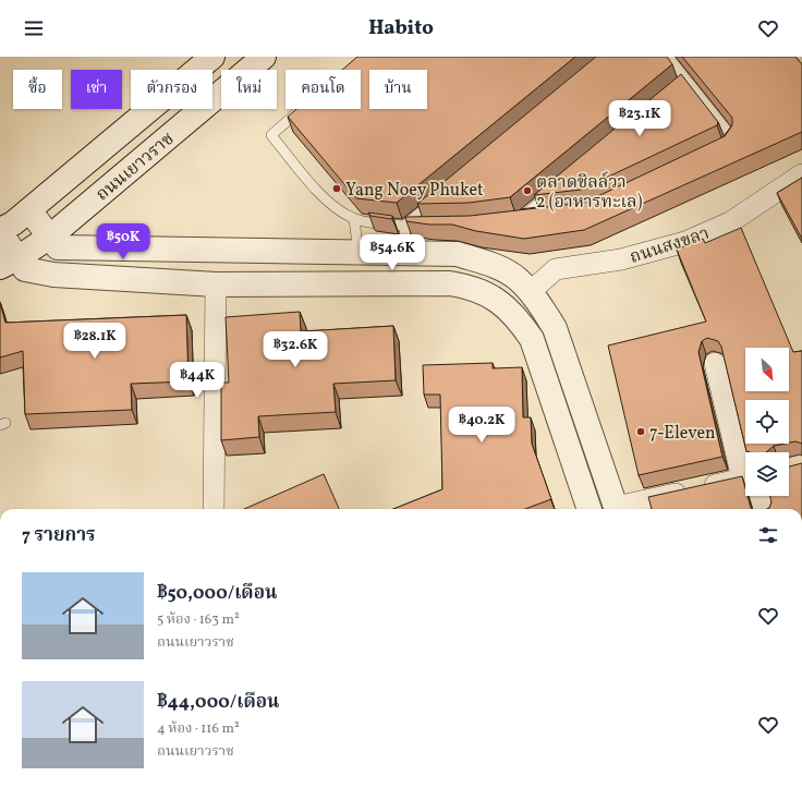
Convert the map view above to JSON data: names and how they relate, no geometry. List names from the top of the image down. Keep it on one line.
{"streets":{"street":["ถนนเยาวราช","ถนนสงขลา"]},"places":["Yang Noey Phuket","ตลาดชิลล์วา 2 (อาหารทะเล)","7-Eleven"],"north":"bottom right","page":{"header":"Habito","chip":["ซื้อ","เช่า","ตัวกรอง","ใหม่","คอนโด","บ้าน"],"price":["฿23.1K","฿50K","฿54.6K","฿28.1K","฿32.6K","฿44K","฿40.2K"],"heading":"7 รายการ","list":[{"name":"฿50,000/เดือน","note":"5 ห้อง · 163 m² · ถนนเยาวราช"},{"name":"฿44,000/เดือน","note":"4 ห้อง · 116 m² · ถนนเยาวราช"}]}}
